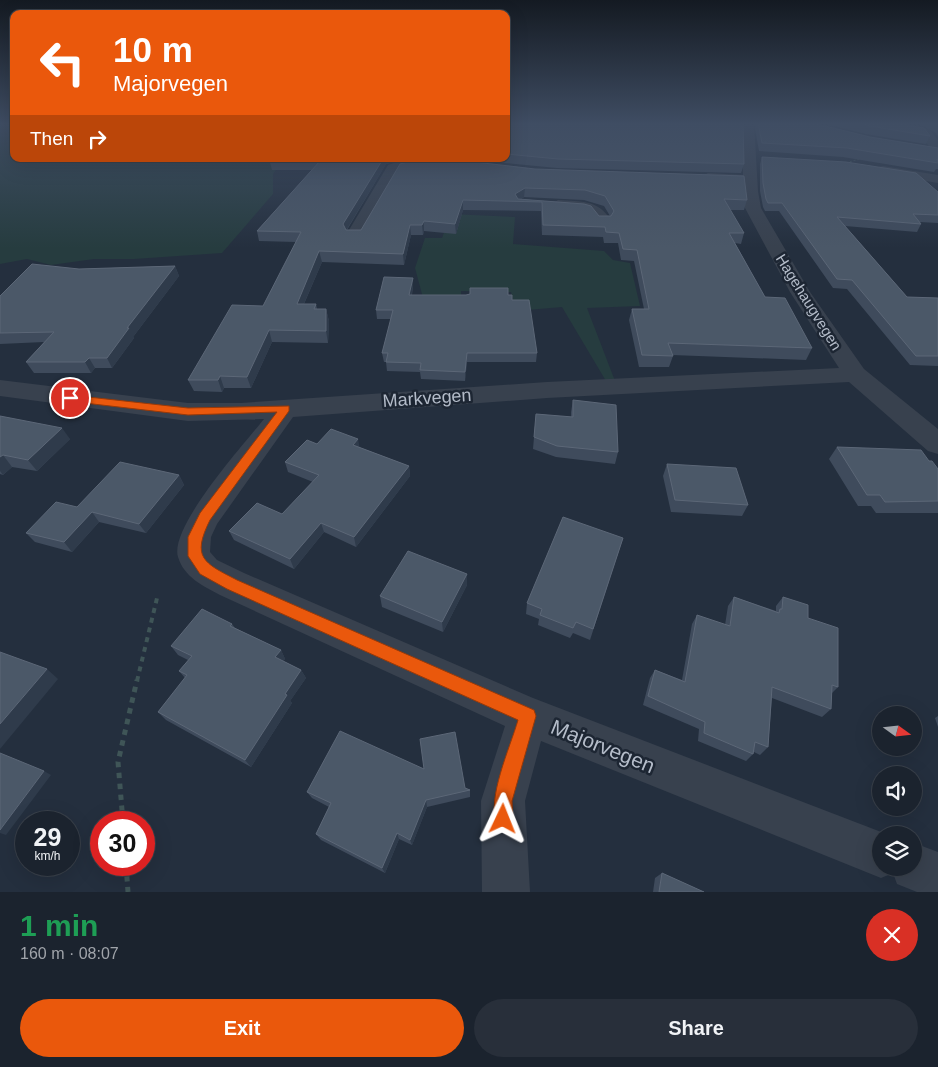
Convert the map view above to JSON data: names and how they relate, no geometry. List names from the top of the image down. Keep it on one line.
{"streets":{"street":["Hagehaugvegen","Markvegen","Majorvegen"]},"crossings":[["Hagehaugvegen","Markvegen"],["Markvegen","Majorvegen"]],"north":"right","page":{"turn":["10 m","Majorvegen"],"then":"Then","speed":"29 km/h","limit":"30","heading":["1 min","160 m · 08:07"],"buttons":["Exit","Share"]}}
